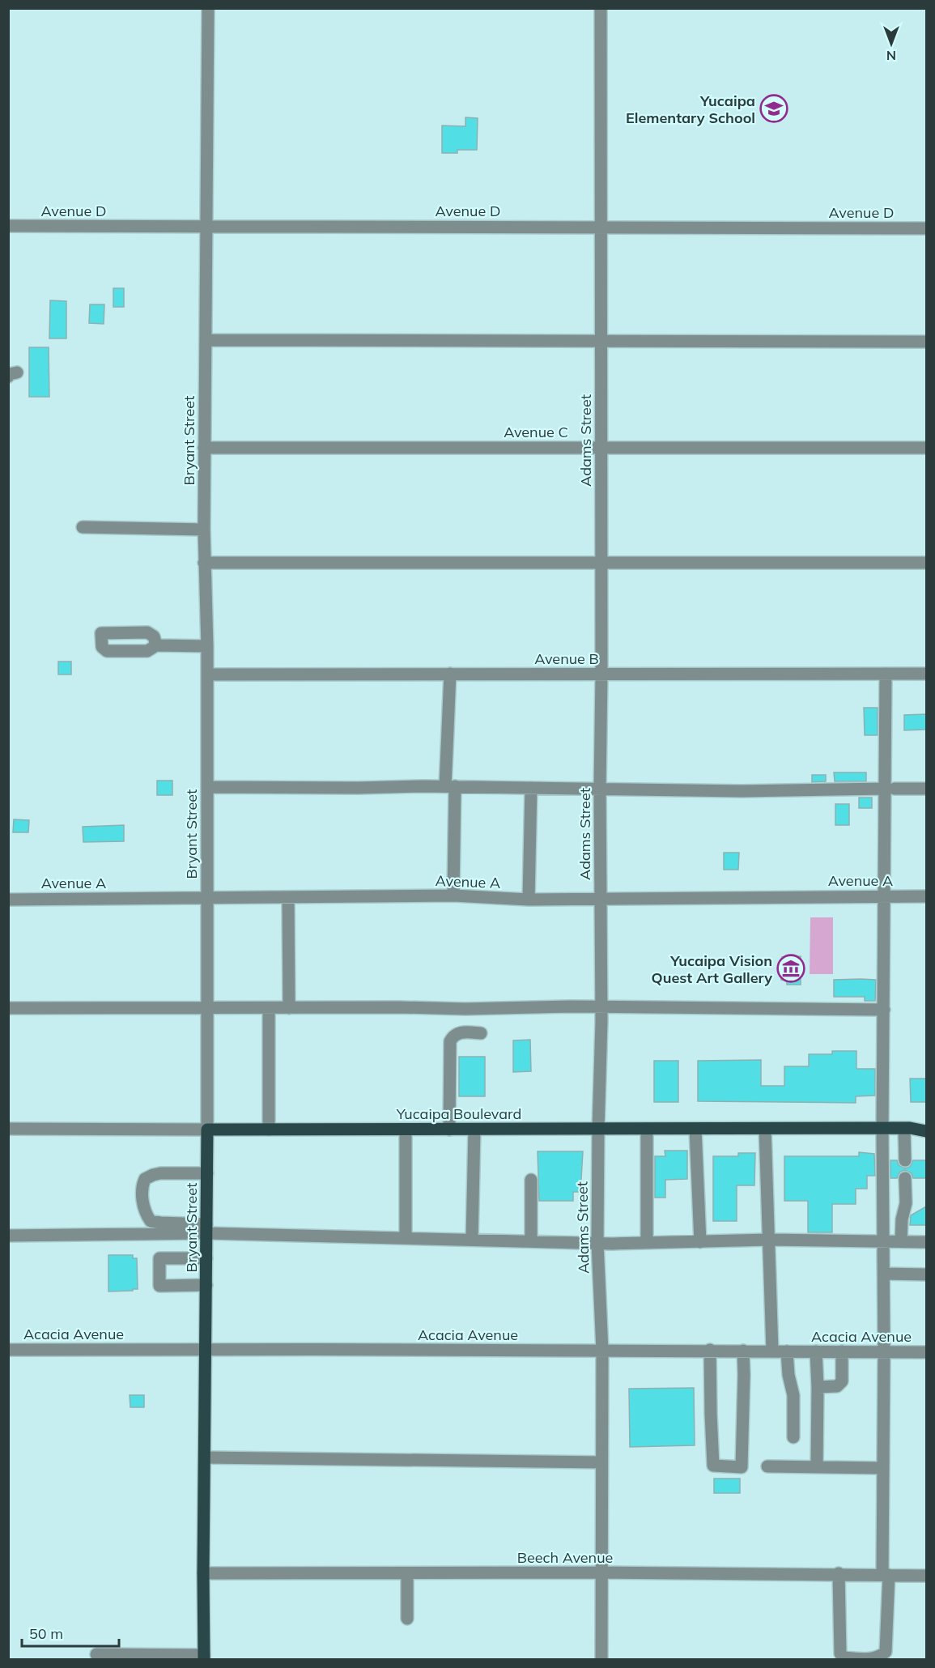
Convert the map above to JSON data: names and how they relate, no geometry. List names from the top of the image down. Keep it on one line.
{"streets":{"main road":["Bryant Street","Yucaipa Boulevard"],"street":["Avenue D","Avenue C","Adams Street","Avenue B","Avenue A","Acacia Avenue","Beech Avenue"]},"crossings":[["Avenue D","Bryant Street"],["Avenue D","Adams Street"],["Avenue C","Bryant Street"],["Avenue C","Adams Street"],["Bryant Street","Avenue B"],["Bryant Street","Avenue A"],["Bryant Street","Yucaipa Boulevard"],["Bryant Street","Acacia Avenue"],["Bryant Street","Beech Avenue"],["Adams Street","Avenue B"],["Adams Street","Avenue A"],["Adams Street","Yucaipa Boulevard"],["Adams Street","Acacia Avenue"],["Adams Street","Beech Avenue"]],"places":{"school or university":["Yucaipa Elementary School"],"museum":["Yucaipa Vision Quest Art Gallery"]},"scale_bar":"50 m","north":"bottom"}
